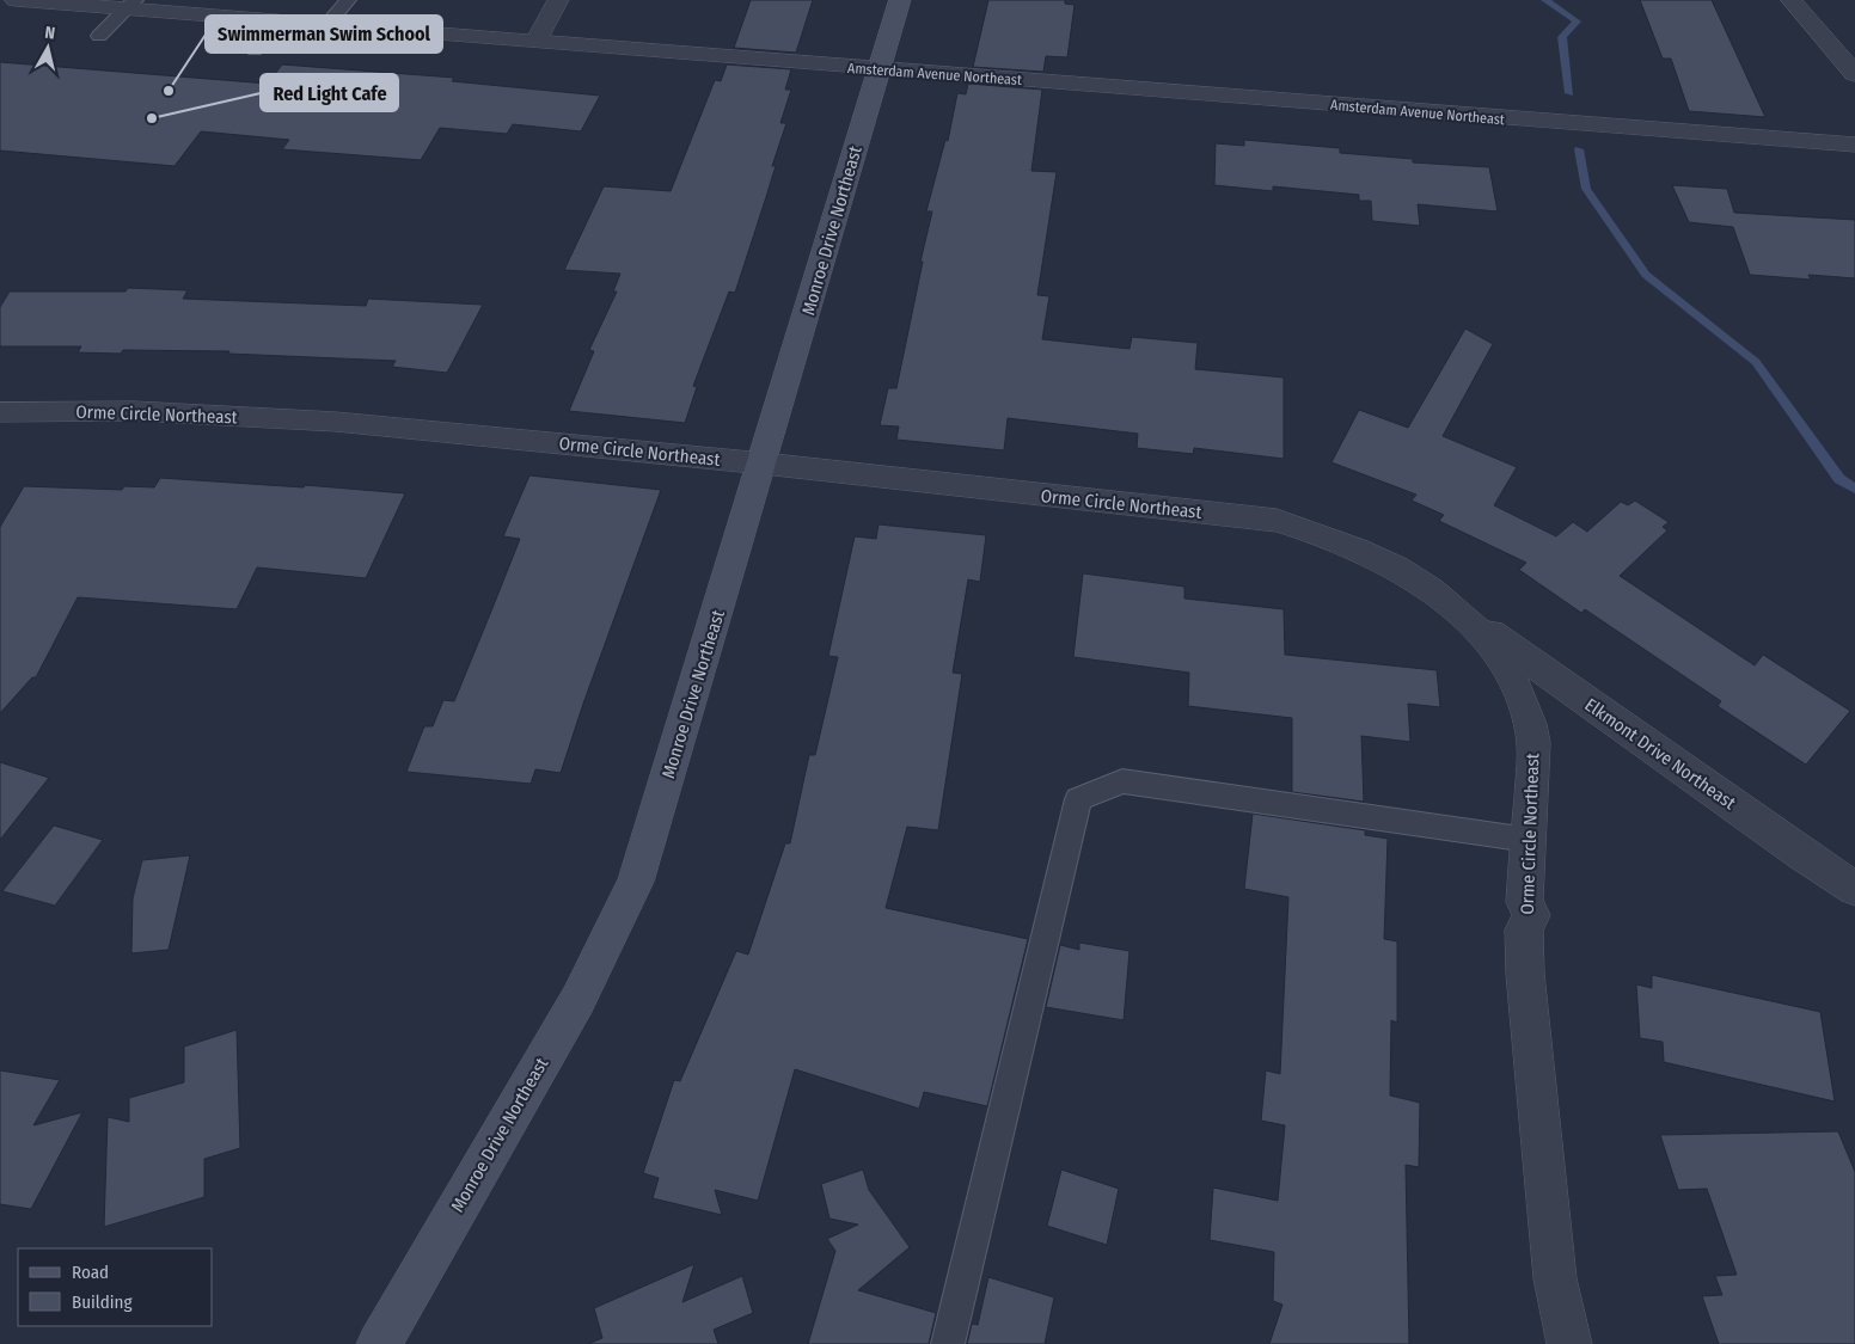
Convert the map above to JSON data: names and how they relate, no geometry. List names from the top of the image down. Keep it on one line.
{"streets":{"main road":["Monroe Drive Northeast"],"street":["Amsterdam Avenue Northeast","Orme Circle Northeast","Elkmont Drive Northeast"]},"crossings":[["Amsterdam Avenue Northeast","Monroe Drive Northeast"],["Monroe Drive Northeast","Orme Circle Northeast"],["Orme Circle Northeast","Elkmont Drive Northeast"]],"places":["Swimmerman Swim School","Red Light Cafe"],"legend":["Road","Building"],"north":"top"}
